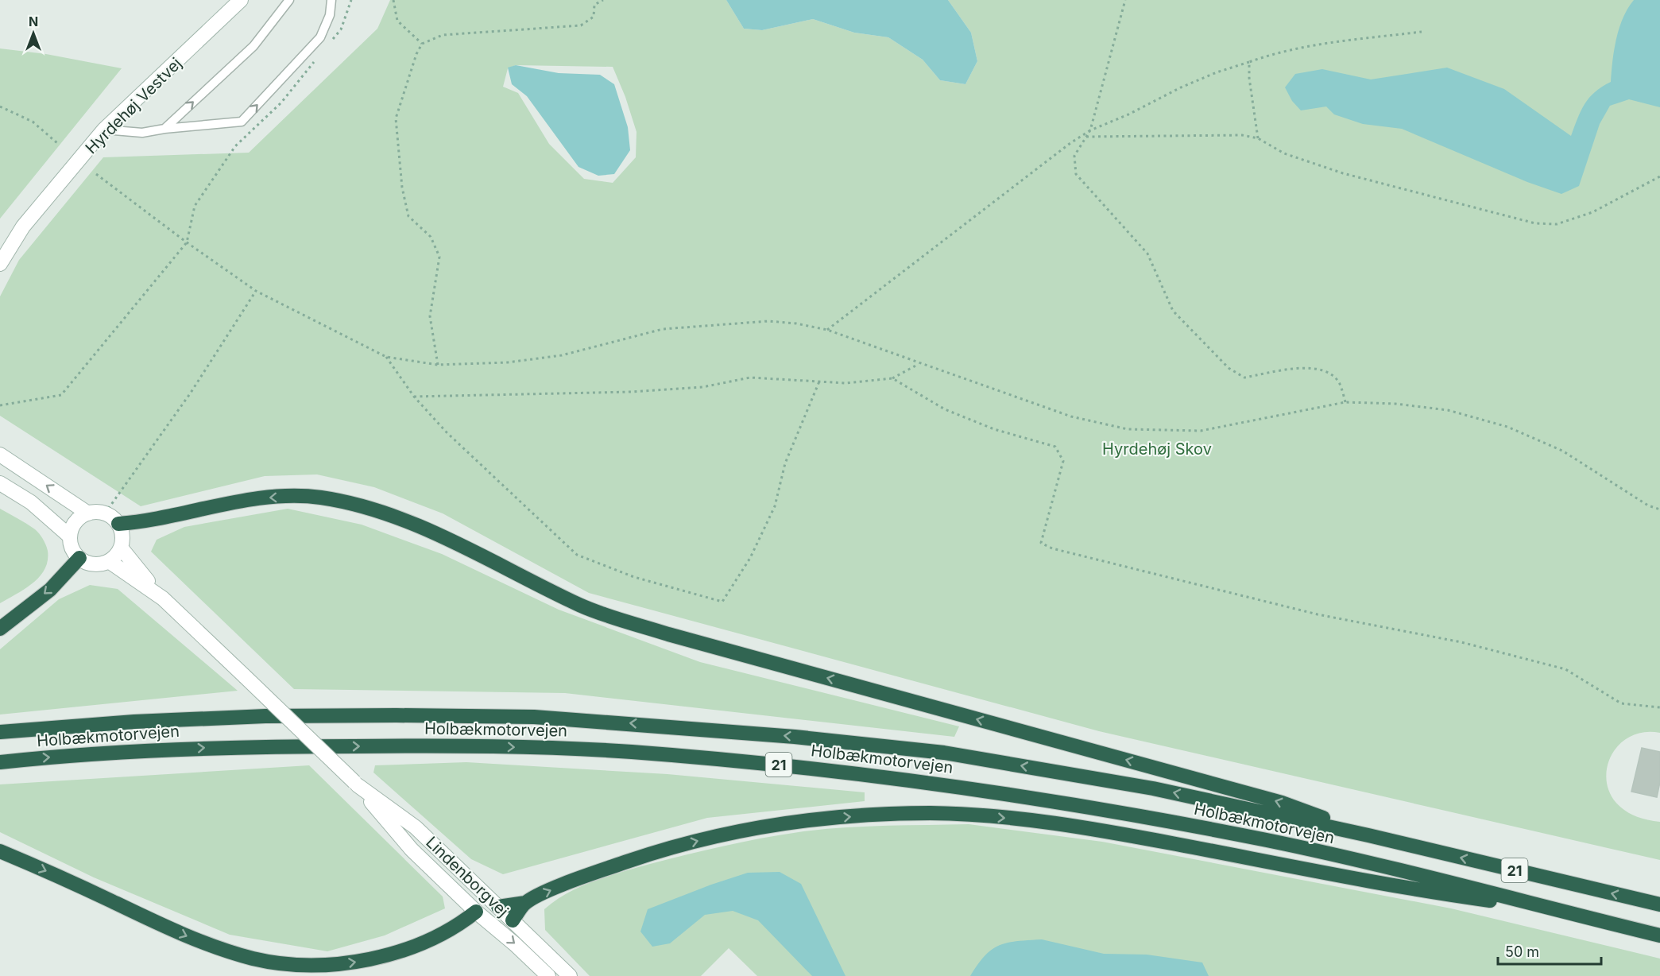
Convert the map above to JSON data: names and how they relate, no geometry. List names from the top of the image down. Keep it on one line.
{"streets":{"highway":["Holbækmotorvejen","21"],"main road":["Hyrdehøj Vestvej","Lindenborgvej"]},"parks":["Hyrdehøj Skov"],"scale_bar":"50 m","north":"top"}
